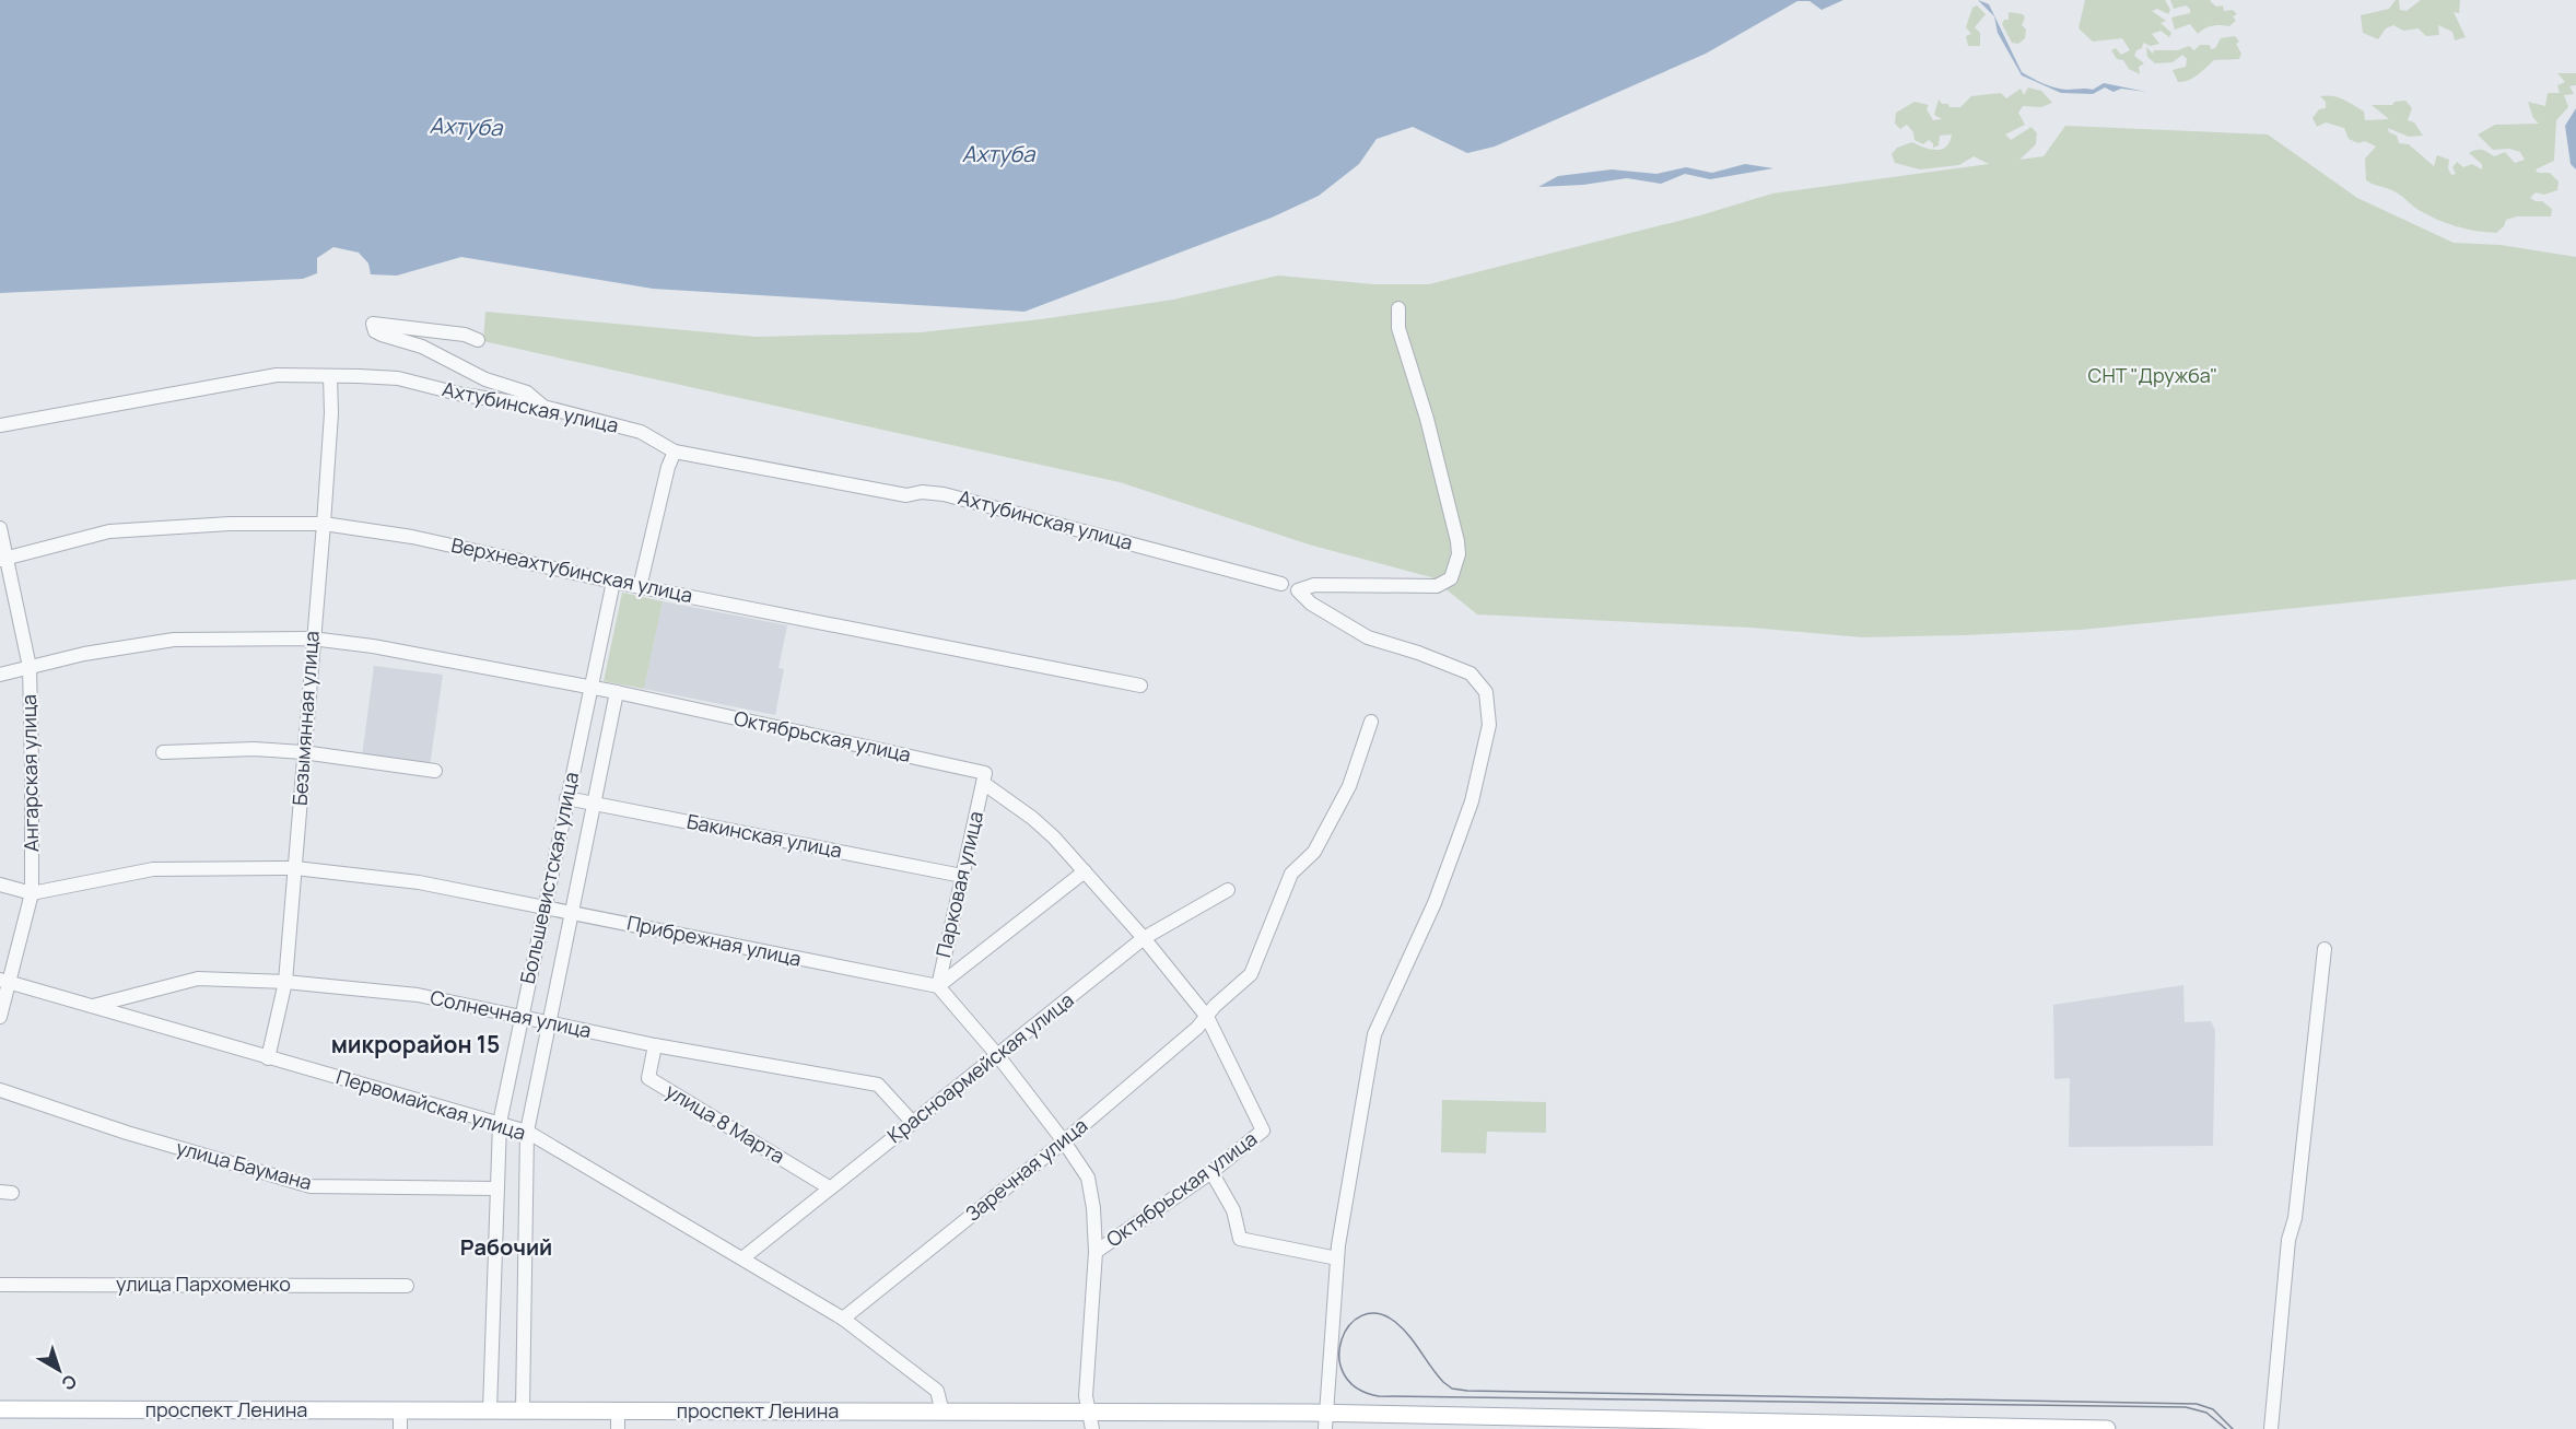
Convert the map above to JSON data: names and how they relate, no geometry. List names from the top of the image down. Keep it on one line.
{"streets":{"main road":["проспект Ленина"],"street":["Ахтубинская улица","Верхнеахтубинская улица","Безымянная улица","Октябрьская улица","Ангарская улица","Бакинская улица","Большевистская улица","Парковая улица","Прибрежная улица","Солнечная улица","Красноармейская улица","Первомайская улица","улица 8 Марта","улица Баумана","Заречная улица","улица Пархоменко"]},"crossings":[["Ахтубинская улица","Безымянная улица"],["Верхнеахтубинская улица","Безымянная улица"],["Верхнеахтубинская улица","Ангарская улица"],["Верхнеахтубинская улица","Большевистская улица"],["Безымянная улица","Октябрьская улица"],["Безымянная улица","Прибрежная улица"],["Безымянная улица","Солнечная улица"],["Безымянная улица","Первомайская улица"],["Октябрьская улица","Ангарская улица"],["Октябрьская улица","Большевистская улица"],["Октябрьская улица","Парковая улица"],["Октябрьская улица","Красноармейская улица"],["Октябрьская улица","Заречная улица"],["Ангарская улица","Прибрежная улица"],["Ангарская улица","Первомайская улица"],["Бакинская улица","Большевистская улица"],["Бакинская улица","Парковая улица"],["Большевистская улица","Прибрежная улица"],["Большевистская улица","Солнечная улица"],["Большевистская улица","Первомайская улица"],["Большевистская улица","улица Баумана"],["Большевистская улица","проспект Ленина"],["Парковая улица","Прибрежная улица"],["Солнечная улица","Красноармейская улица"],["Солнечная улица","Первомайская улица"],["Солнечная улица","улица 8 Марта"],["Красноармейская улица","Первомайская улица"],["Красноармейская улица","улица 8 Марта"],["Первомайская улица","Заречная улица"],["Первомайская улица","проспект Ленина"]],"districts":["микрорайон 15","Рабочий"],"water":["Ахтуба"],"parks":["СНТ \"Дружба\""],"north":"bottom right"}
